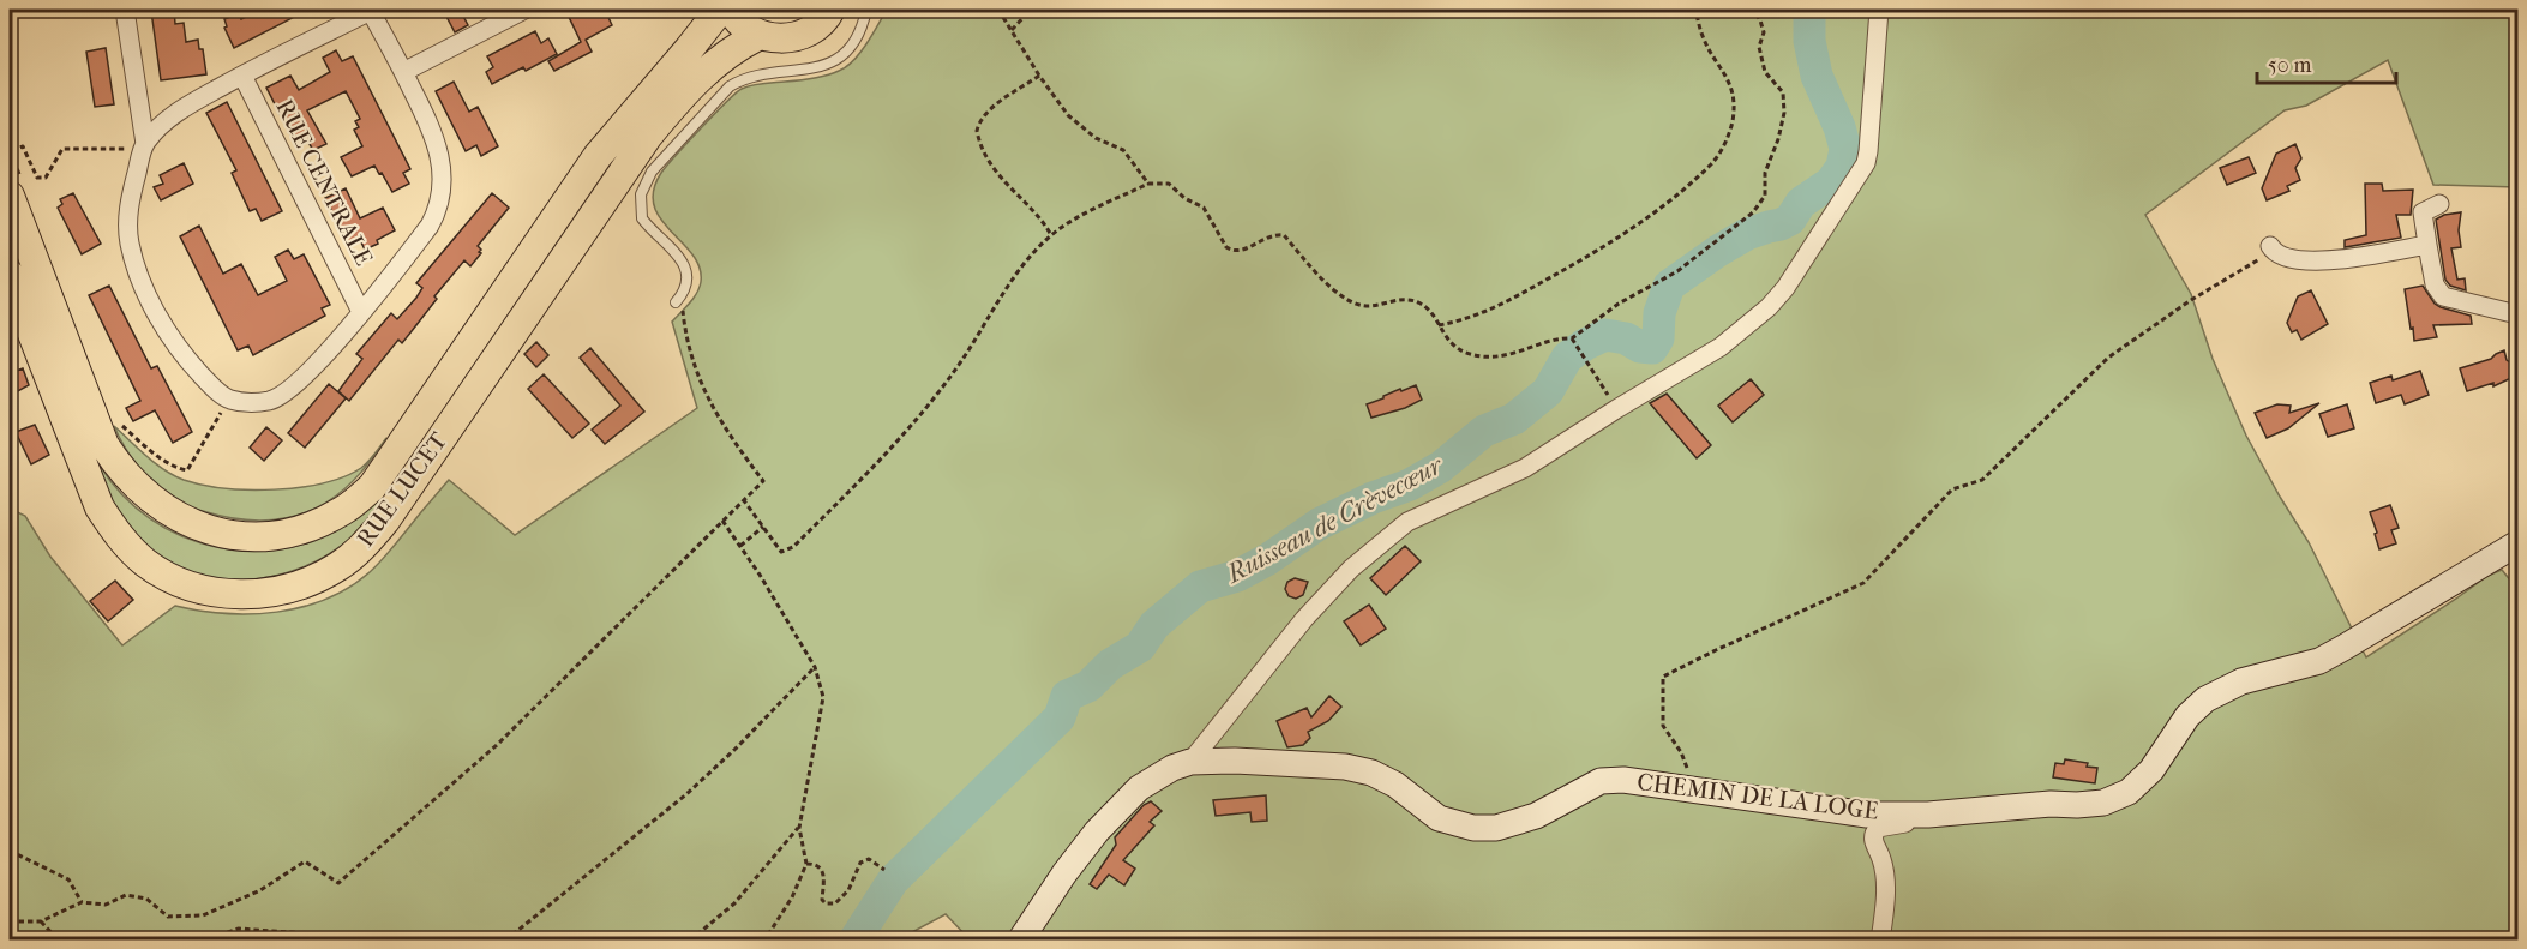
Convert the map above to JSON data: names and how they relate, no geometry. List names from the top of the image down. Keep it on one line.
{"streets":{"main road":["RUE LUCET"],"street":["RUE CENTRALE","CHEMIN DE LA LOGE"]},"water":["Ruisseau de Crèvecœur"],"scale_bar":"50 m"}
